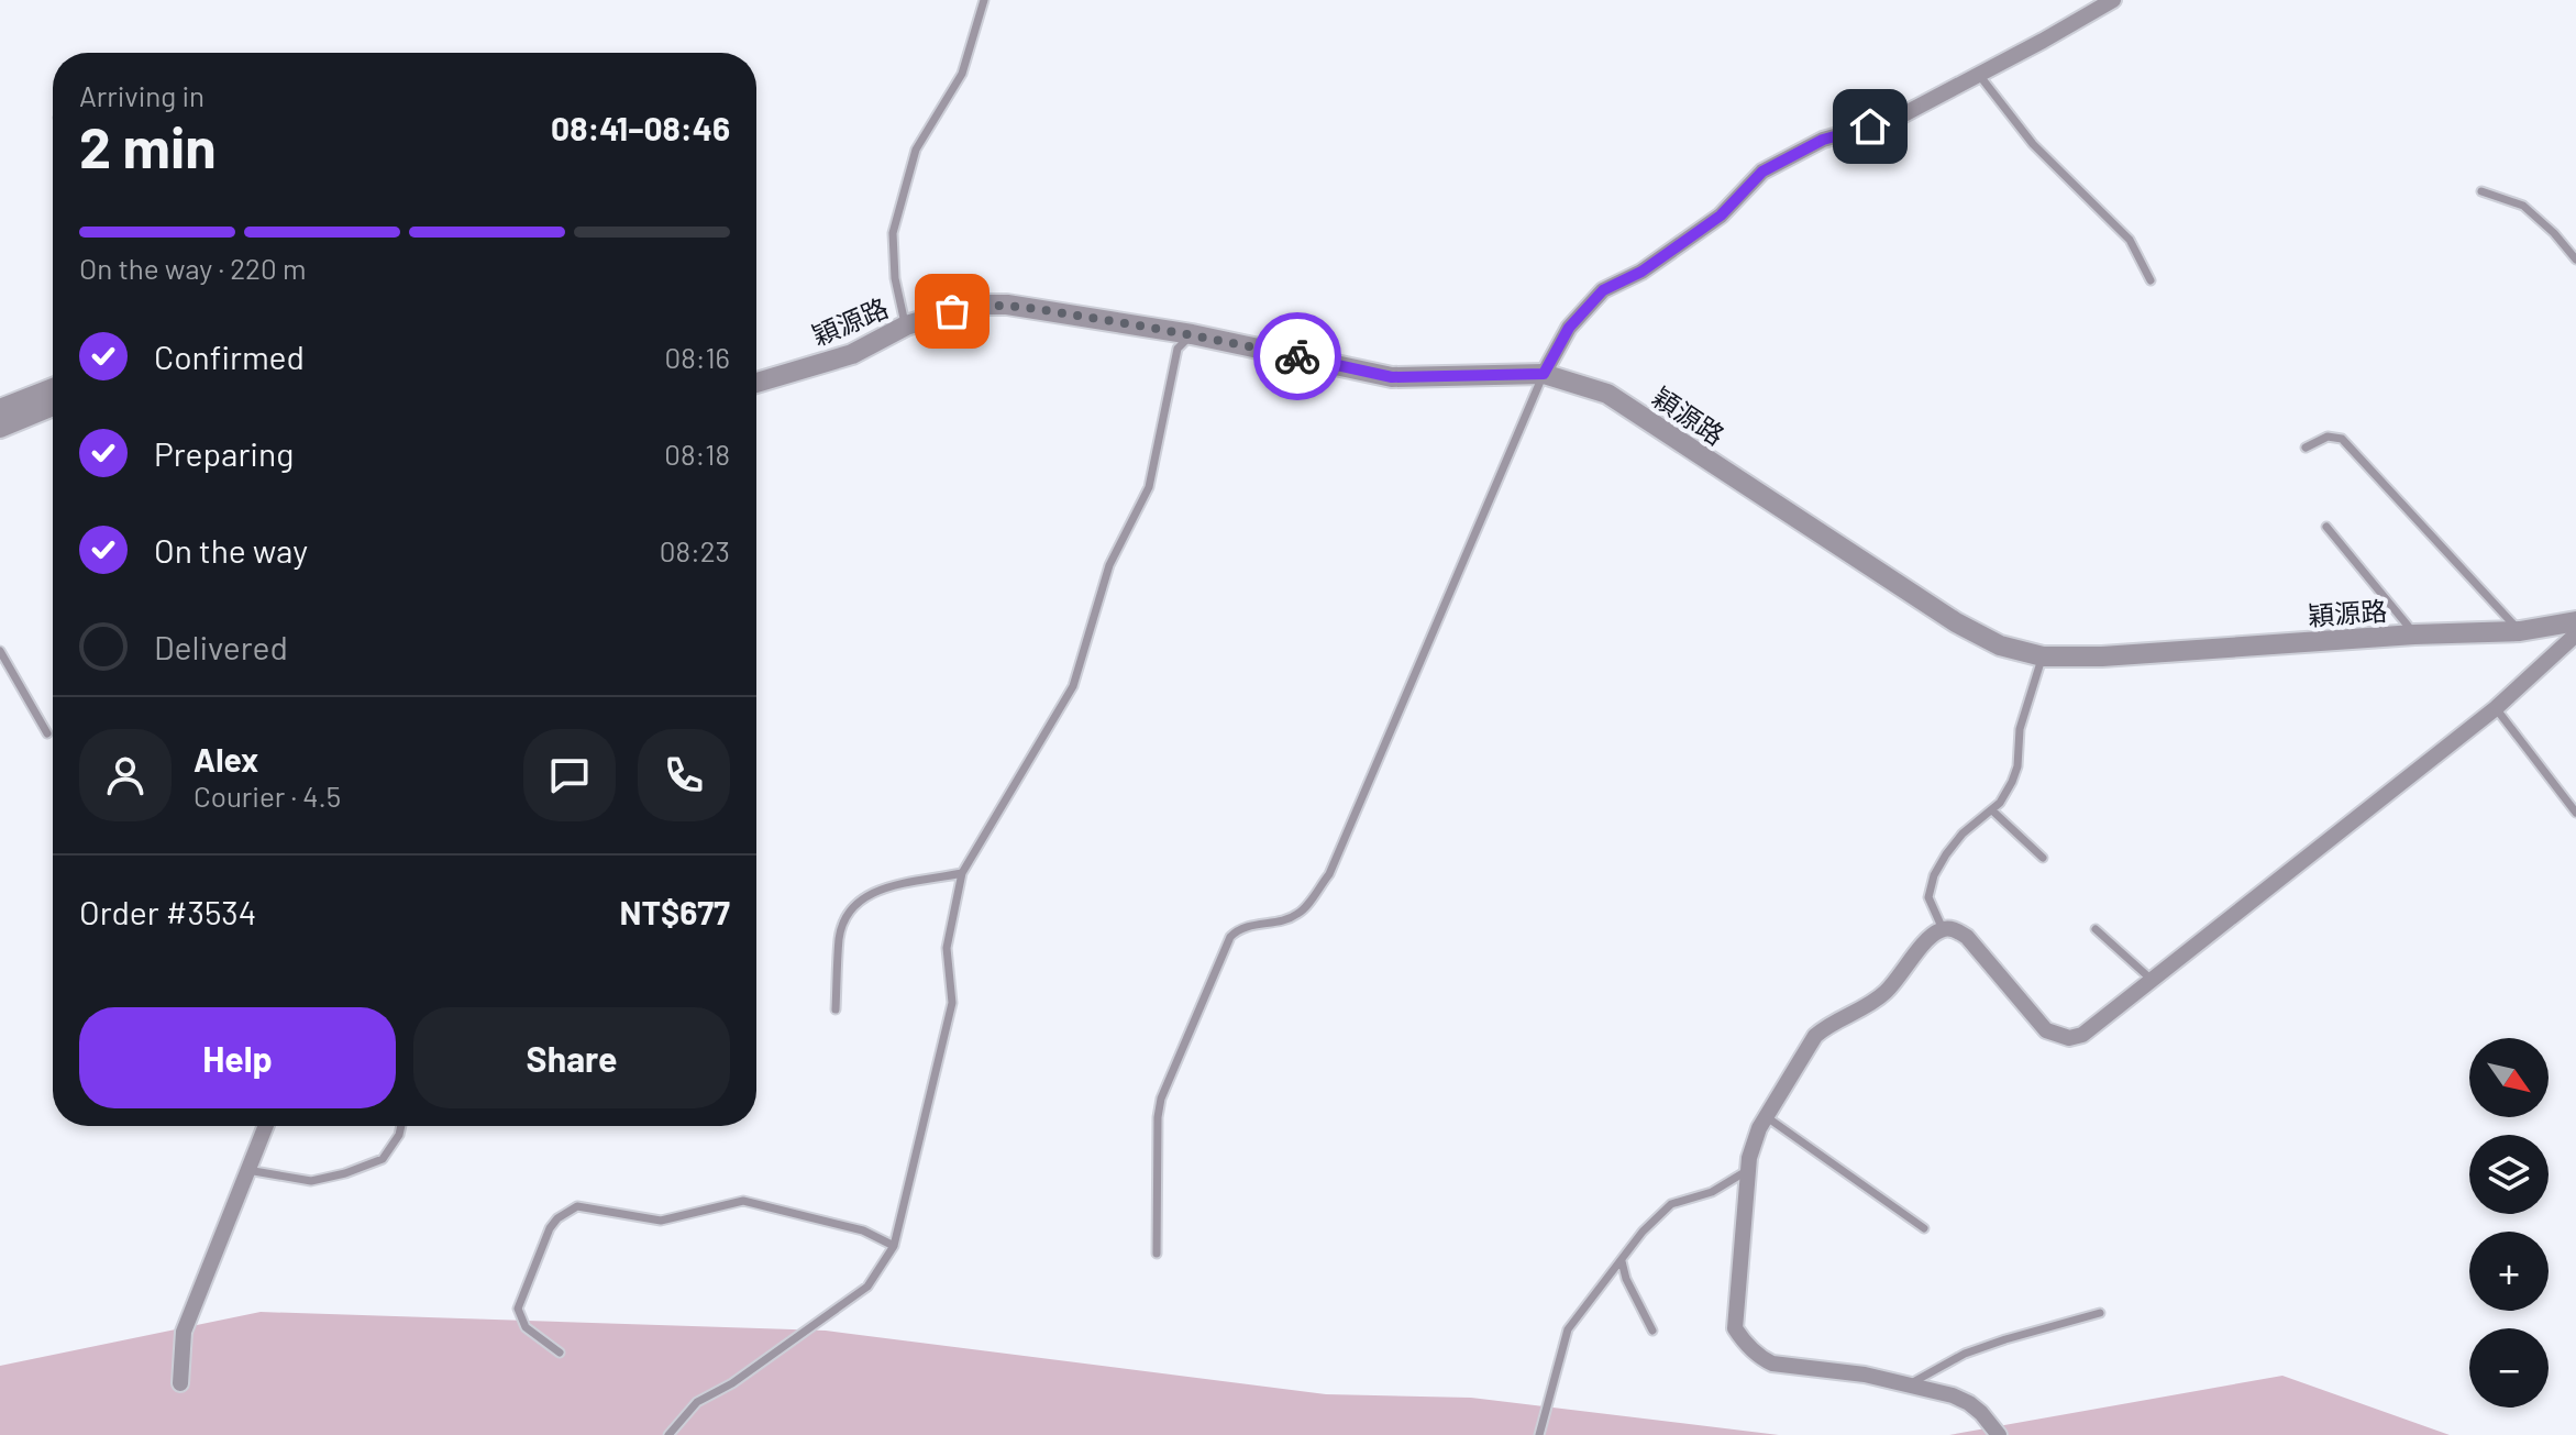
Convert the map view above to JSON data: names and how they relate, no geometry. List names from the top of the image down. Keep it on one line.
{"streets":{"street":["穎源路"]},"north":"bottom right","page":{"heading":["2 min","Arriving in","08:41–08:46"],"panel":["Alex","Courier · 4.5","Order #3534","NT$677"],"bar":"On the way · 220 m","list":[["Confirmed","08:16"],["Preparing","08:18"],["On the way","08:23"],"Delivered"],"buttons":["Help","Share"],"map_buttons":["+","−"]}}
